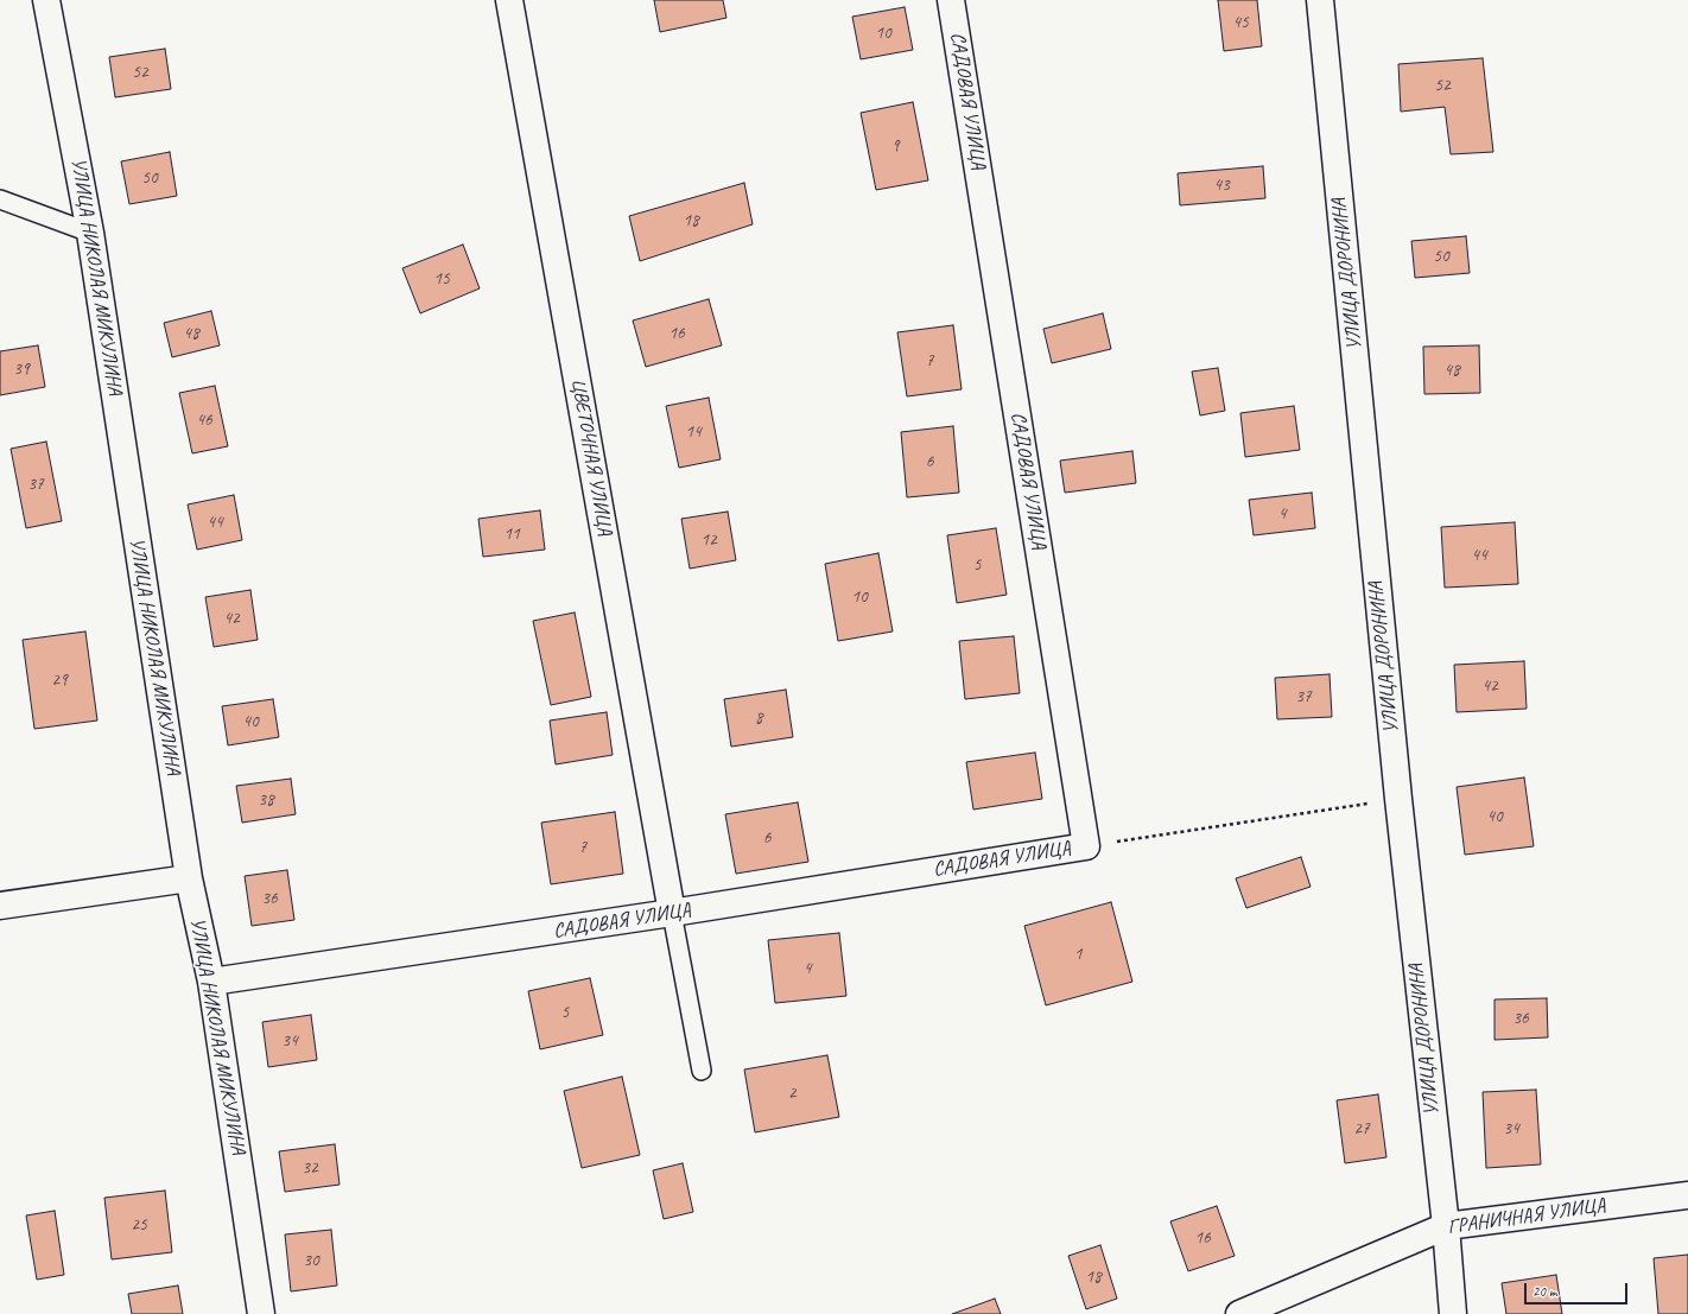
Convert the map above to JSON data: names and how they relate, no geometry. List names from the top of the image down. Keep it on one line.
{"streets":{"street":["САДОВАЯ УЛИЦА","УЛИЦА ДОРОНИНА","УЛИЦА НИКОЛАЯ МИКУЛИНА","ЦВЕТОЧНАЯ УЛИЦА","ГРАНИЧНАЯ УЛИЦА"]},"crossings":[["САДОВАЯ УЛИЦА","УЛИЦА НИКОЛАЯ МИКУЛИНА"],["САДОВАЯ УЛИЦА","ЦВЕТОЧНАЯ УЛИЦА"],["УЛИЦА ДОРОНИНА","ГРАНИЧНАЯ УЛИЦА"]],"house_numbers":["45","10","52","52","9","50","43","18","50","15","48","16","7","39","48","46","14","6","37","4","44","11","12","44","5","10","42","29","42","37","8","40","38","40","6","7","36","1","4","5","36","34","2","27","34","32","25","16","30","18"],"scale_bar":"20 m"}
